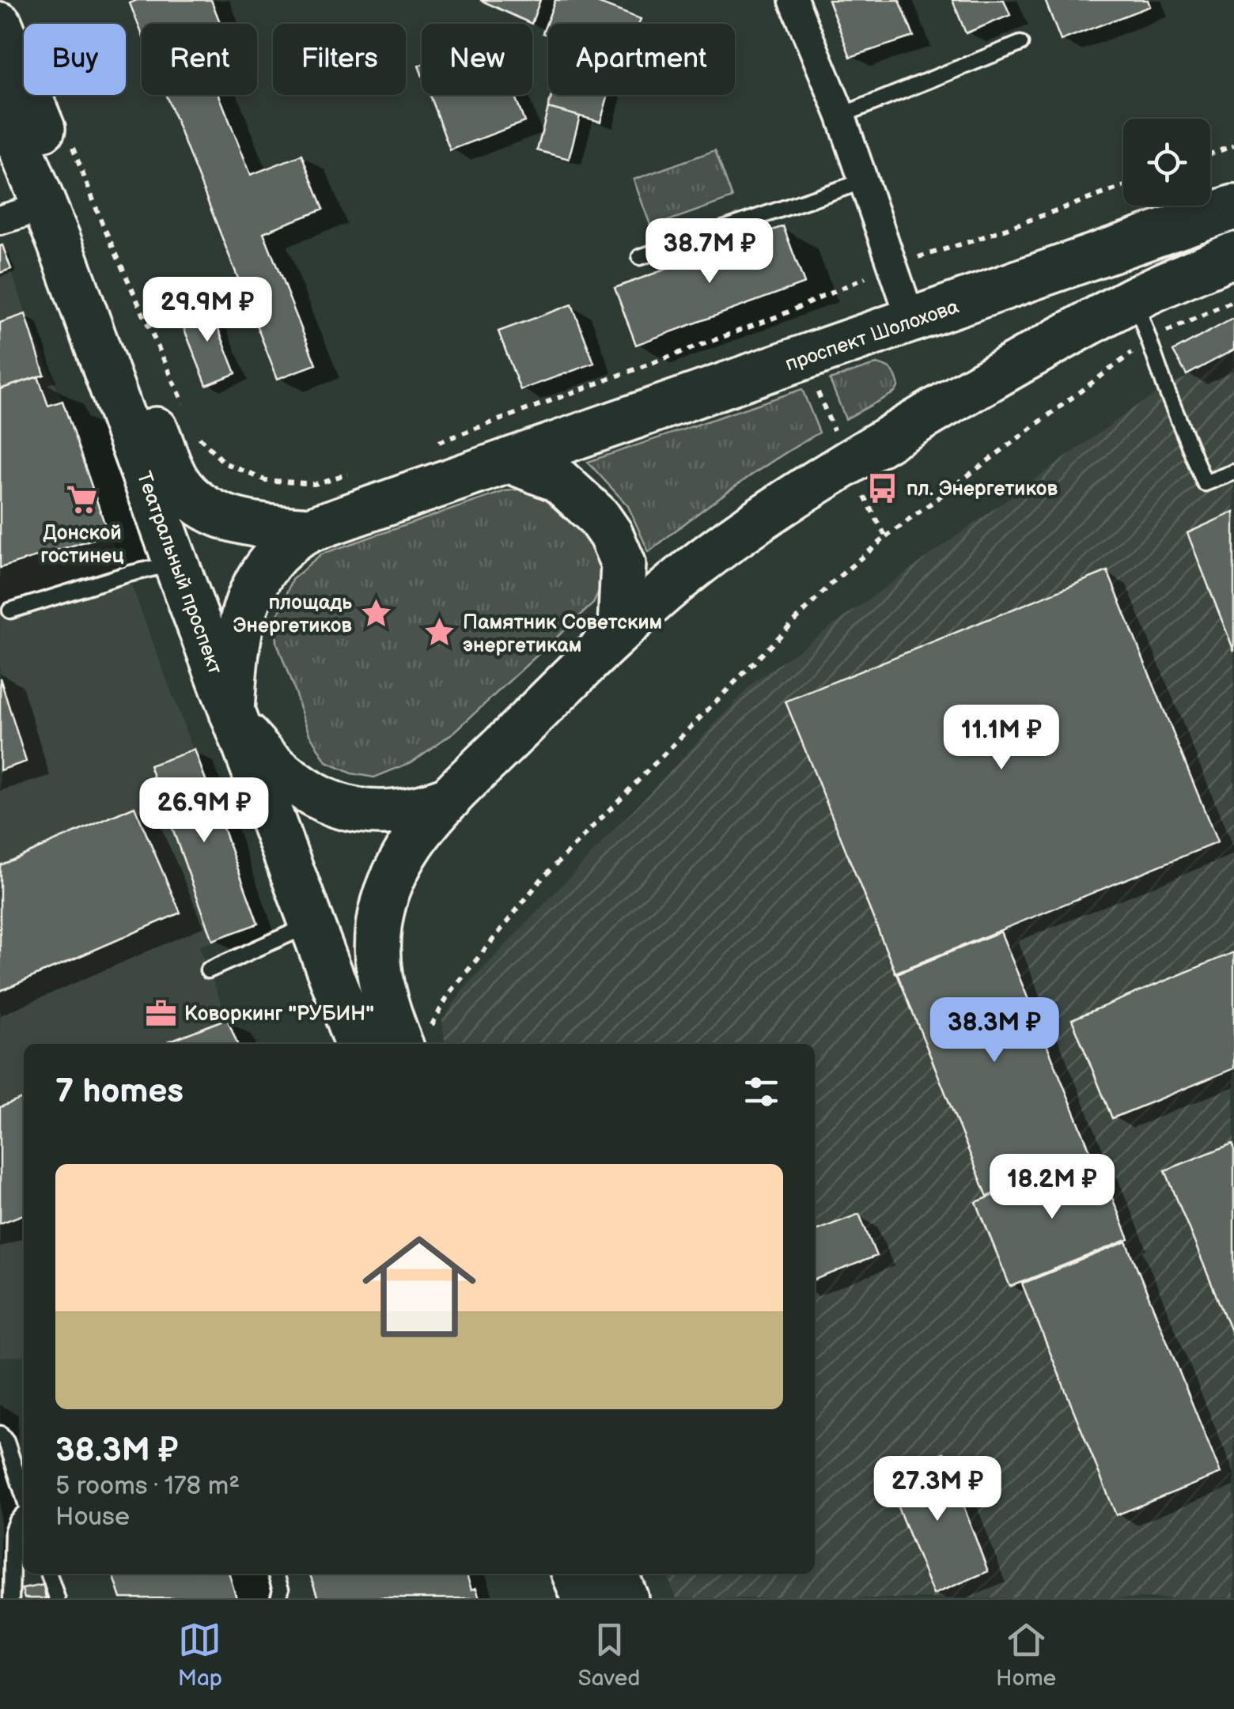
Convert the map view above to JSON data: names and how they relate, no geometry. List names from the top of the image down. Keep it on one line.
{"streets":{"main road":["проспект Шолохова","Театральный проспект"]},"places":{"bus stop":["пл. Энергетиков"],"supermarket":["Донской гостинец"],"place":["площадь Энергетиков","Памятник Советским энергетикам"],"office":["Коворкинг \"РУБИН\""]},"page":{"chip":["Buy","Rent","Filters","New","Apartment"],"price":["38.7M ₽","29.9M ₽","11.1M ₽","26.9M ₽","38.3M ₽","18.2M ₽","27.3M ₽"],"heading":"7 homes","list":[{"name":"38.3M ₽","note":"5 rooms · 178 m² · House"}],"tabs":["Map","Saved","Home"]}}
